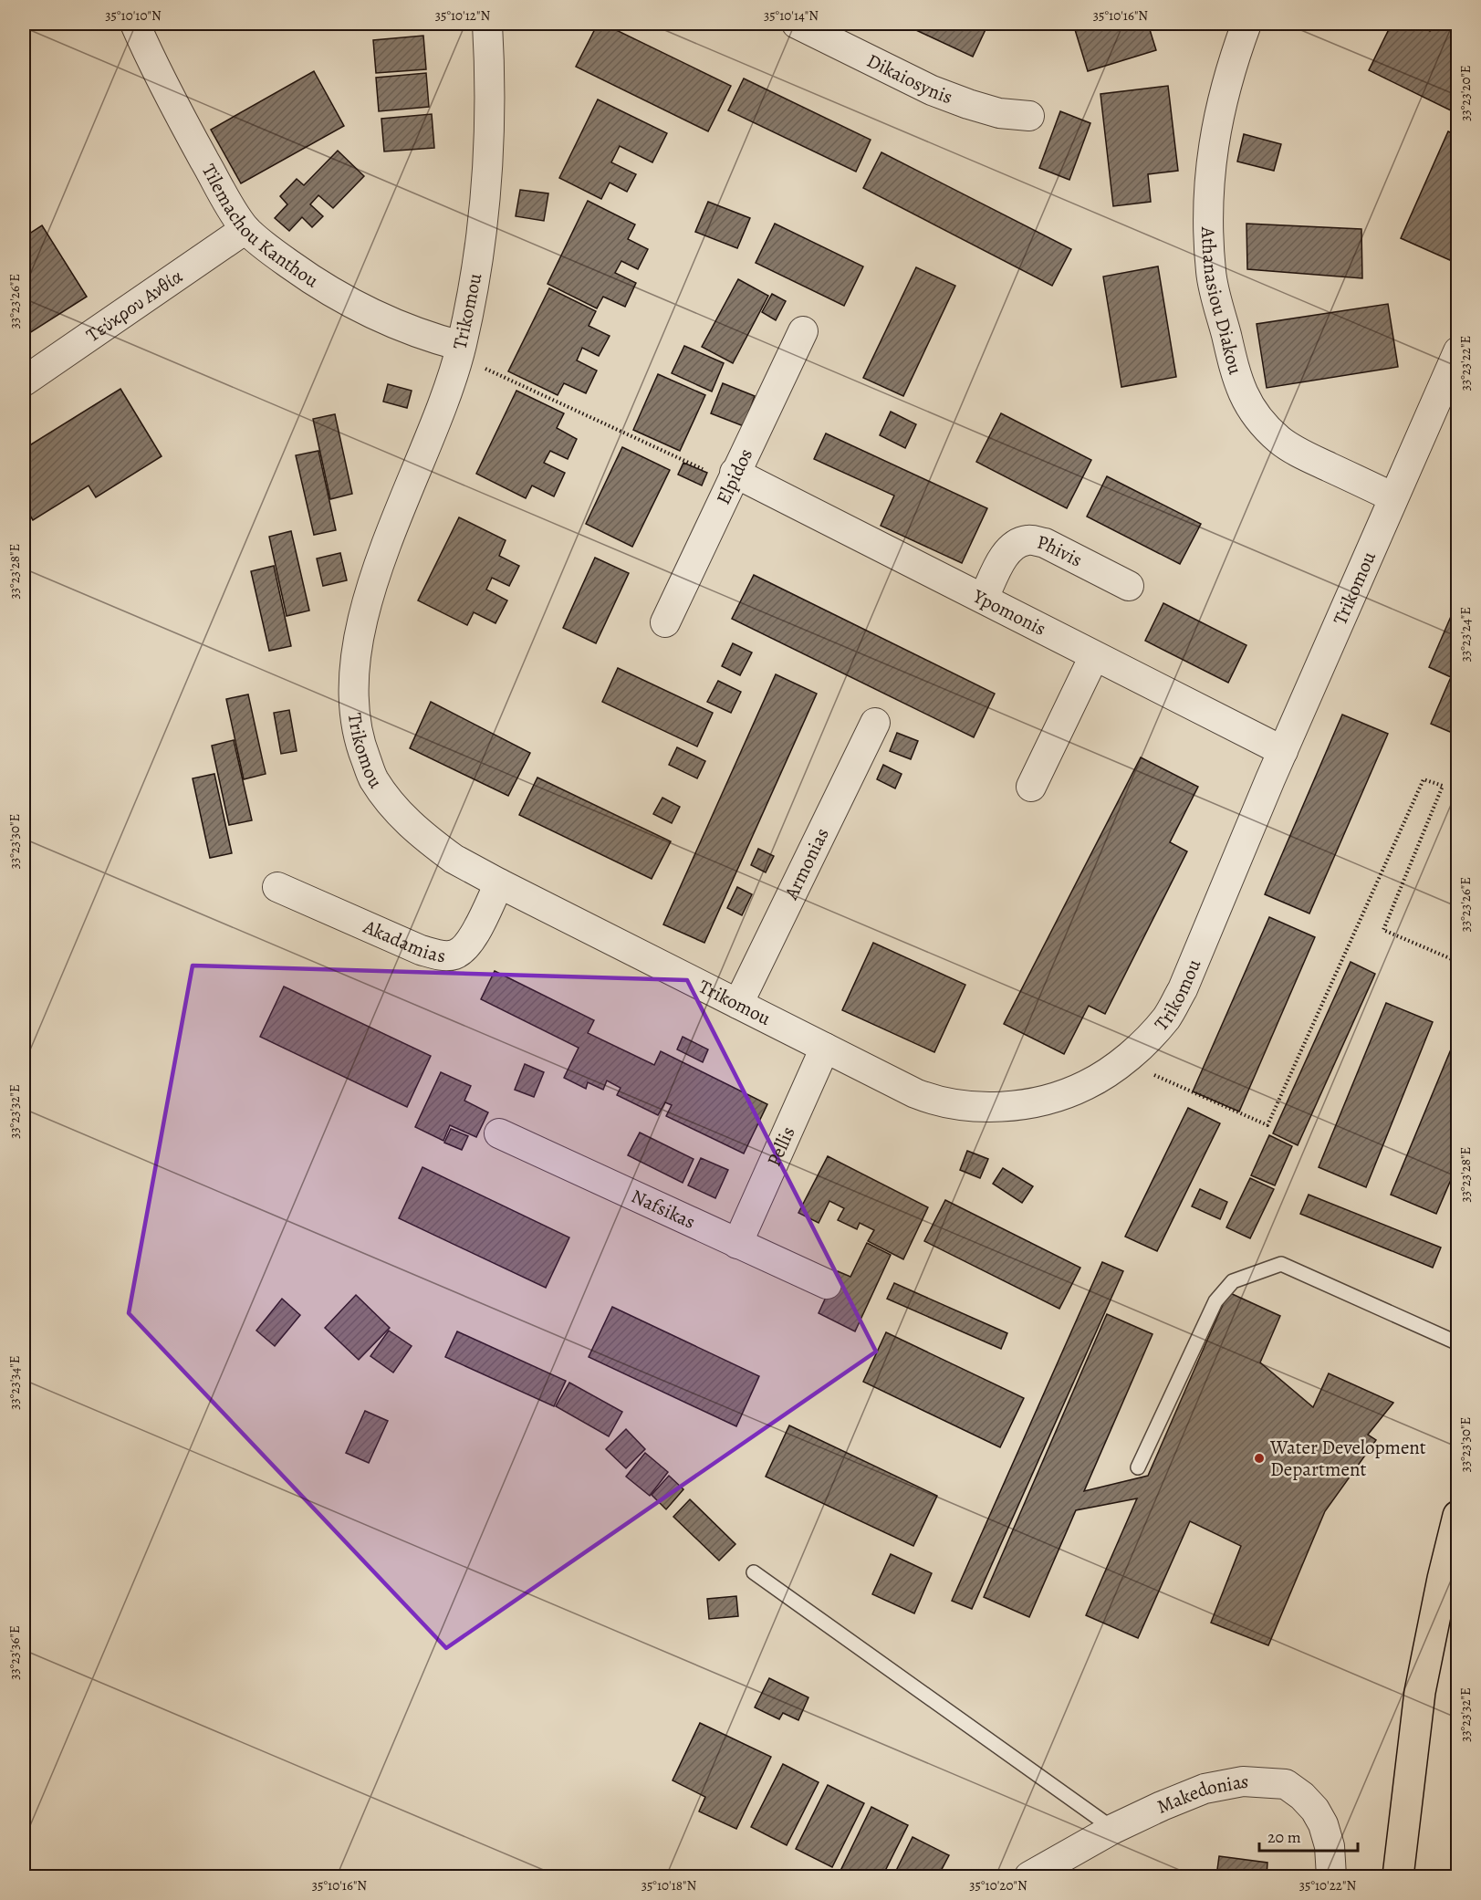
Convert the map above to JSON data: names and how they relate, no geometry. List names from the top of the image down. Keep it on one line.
{"streets":{"street":["Dikaiosynis","Tilemachou Kanthou","Athanasiou Diakou","Τεύκρου Ανθία","Trikomou","Elpidos","Phivis","Ypomonis","Armonias","Akadamias","Pellis","Nafsikas","Makedonias"]},"crossings":[["Tilemachou Kanthou","Τεύκρου Ανθία"],["Tilemachou Kanthou","Trikomou"],["Athanasiou Diakou","Trikomou"],["Trikomou","Ypomonis"],["Trikomou","Armonias"],["Trikomou","Akadamias"],["Trikomou","Pellis"],["Elpidos","Ypomonis"],["Phivis","Ypomonis"],["Pellis","Nafsikas"]],"places":["Water Development Department"],"scale_bar":"20 m","coordinates":["35°10'10\"N","35°10'12\"N","35°10'14\"N","35°10'16\"N","33°23'20\"E","33°23'26\"E","33°23'22\"E","33°23'28\"E","33°23'24\"E","33°23'30\"E","33°23'32\"E","33°23'34\"E","33°23'36\"E","35°10'18\"N","35°10'20\"N","35°10'22\"N"]}
